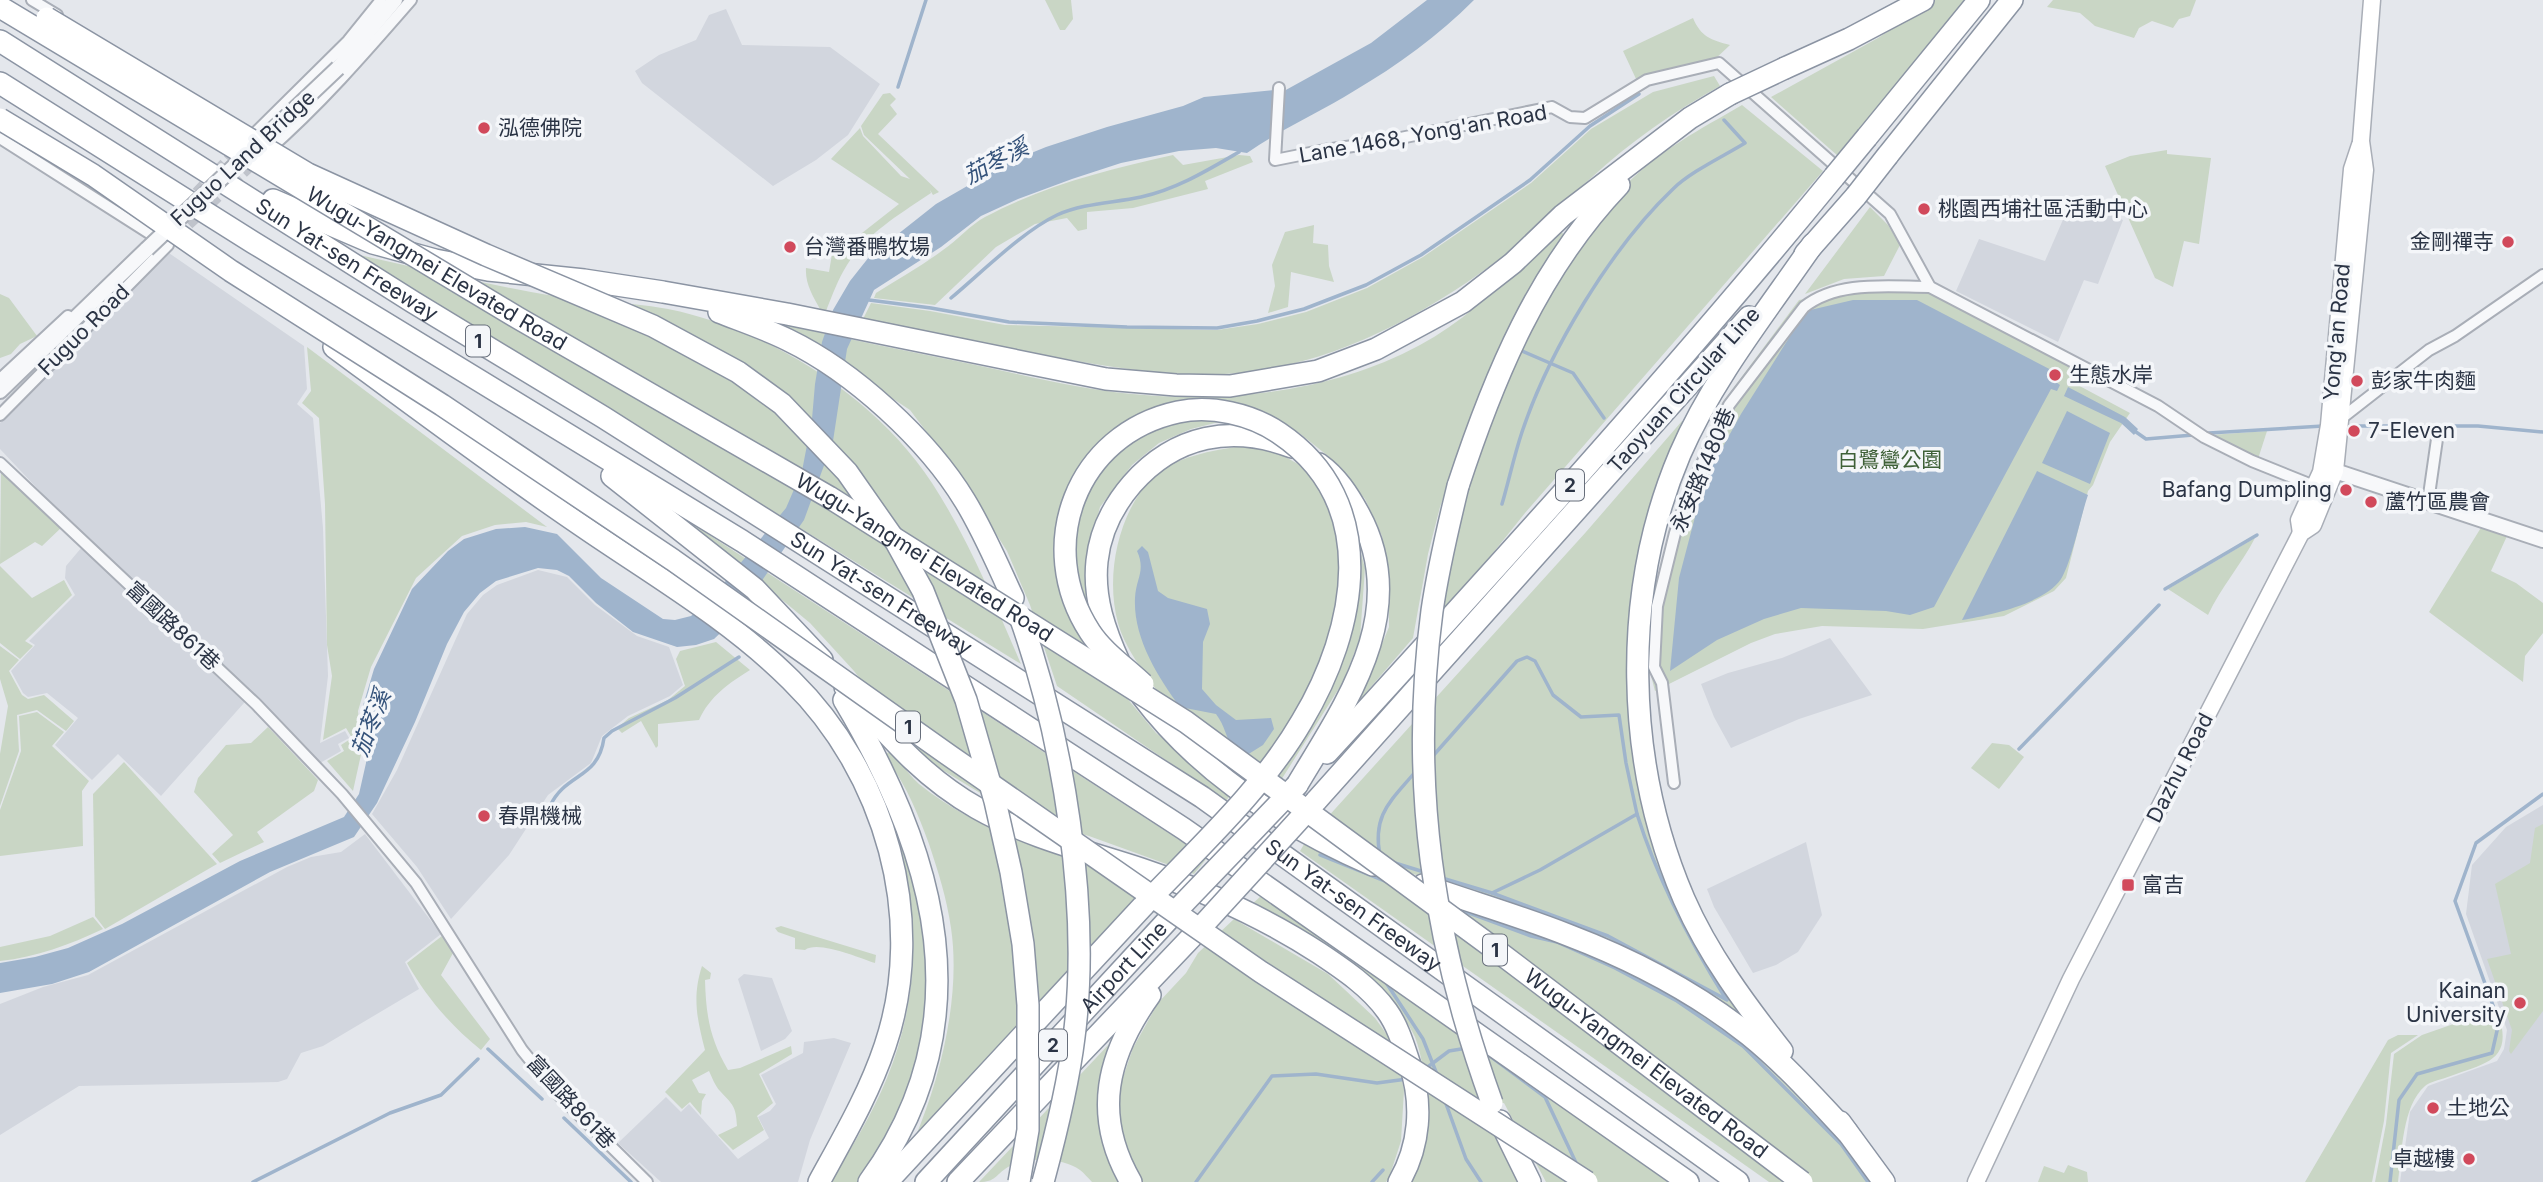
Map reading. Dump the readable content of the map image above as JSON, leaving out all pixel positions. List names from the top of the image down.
{
  "streets": {
    "highway": [
      "Sun Yat-sen Freeway",
      "Wugu-Yangmei Elevated Road",
      "1",
      "Taoyuan Circular Line",
      "2",
      "Airport Line"
    ],
    "main road": ["Yong'an Road", "Dazhu Road"],
    "street": [
      "Lane 1468, Yong'an Road",
      "Fuguo Land Bridge",
      "Fuguo Road",
      "永安路1480巷",
      "富國路861巷"
    ]
  },
  "crossings": [
    ["Lane 1468, Yong'an Road", "永安路1480巷"],
    ["Fuguo Land Bridge", "Fuguo Road"],
    ["Yong'an Road", "Dazhu Road"],
    ["Taoyuan Circular Line", "Airport Line"]
  ],
  "water": ["茄苳溪"],
  "parks": ["白鷺鸞公園"],
  "places": {
    "other": [
      "泓德佛院",
      "桃園西埔社區活動中心",
      "金剛禪寺",
      "台灣番鴨牧場",
      "生態水岸",
      "彭家牛肉麵",
      "7-Eleven",
      "Bafang Dumpling",
      "蘆竹區農會",
      "春鼎機械",
      "Kainan University",
      "土地公",
      "卓越樓"
    ],
    "transit": ["富吉"]
  }
}
